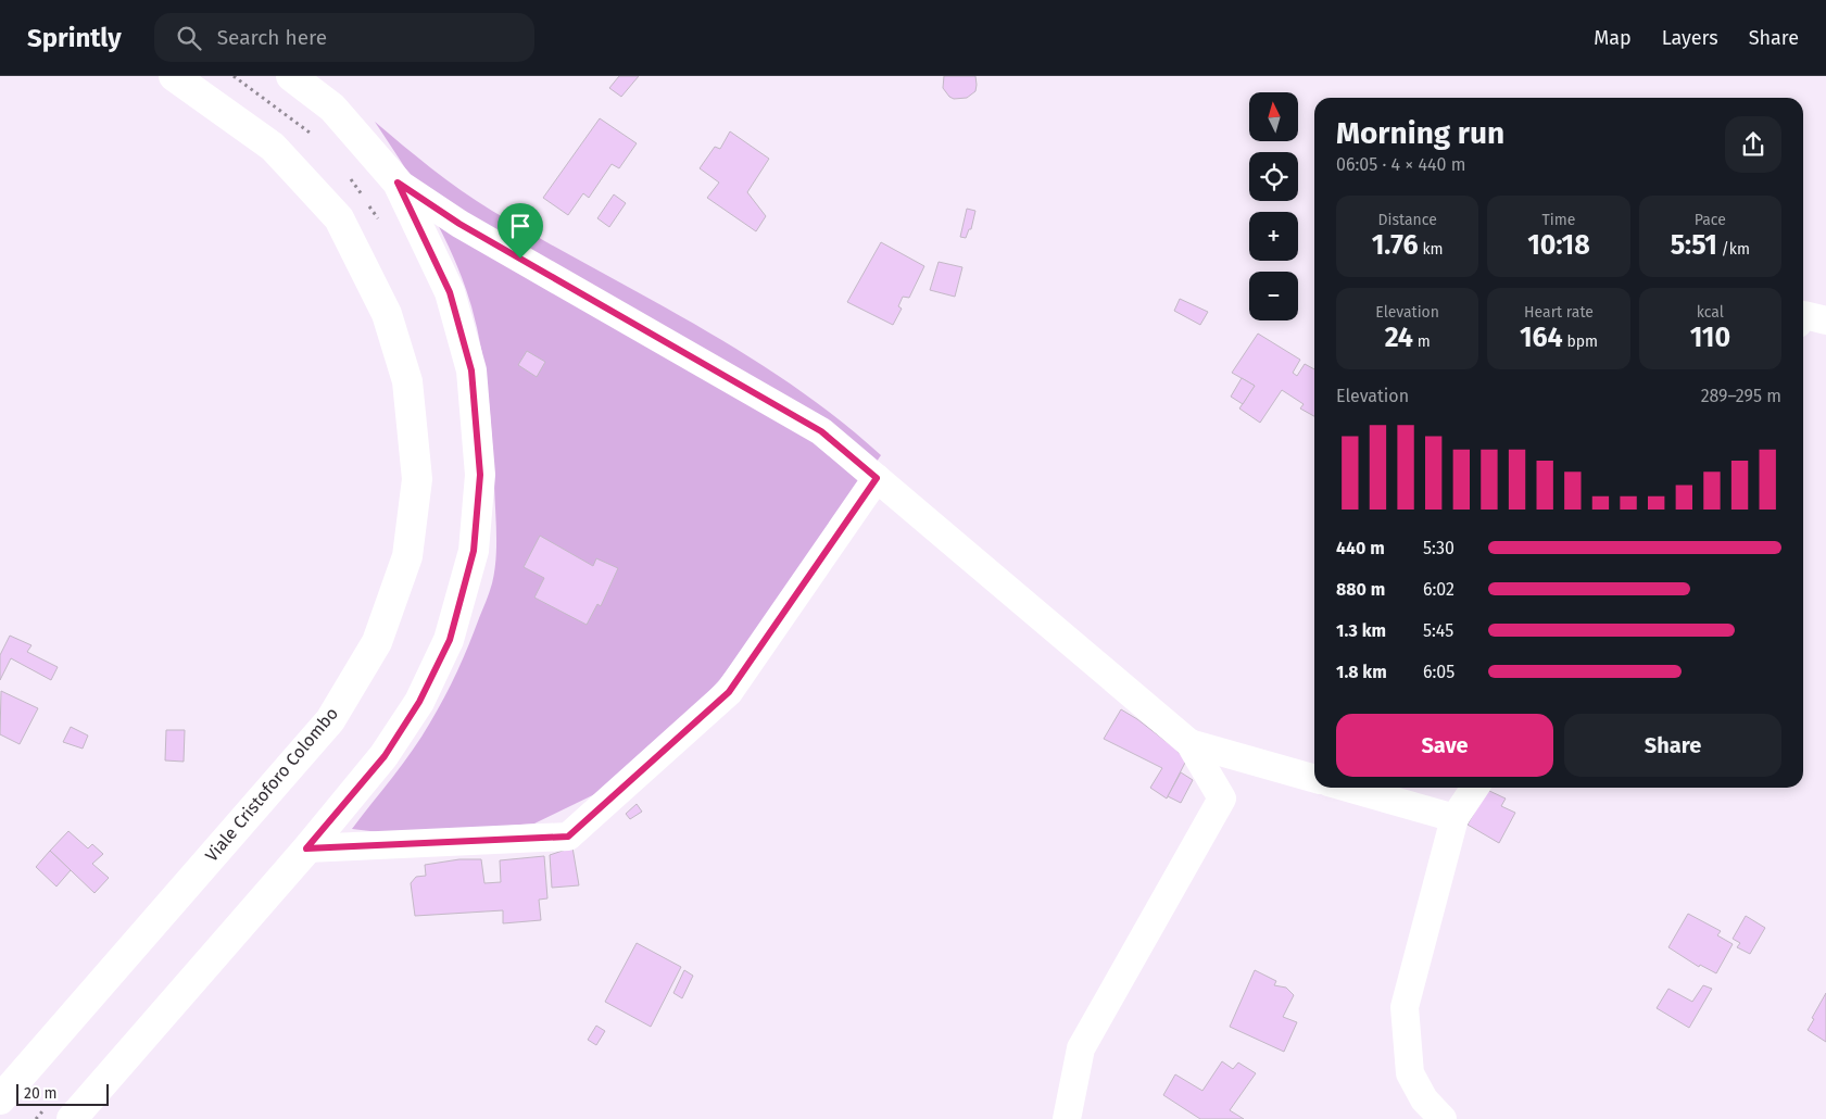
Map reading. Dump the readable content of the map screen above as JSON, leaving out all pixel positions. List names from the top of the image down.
{
  "streets": {
    "main road": ["Viale Cristoforo Colombo"]
  },
  "scale_bar": "20 m",
  "north": "top",
  "page": {
    "header": "Sprintly",
    "search": "Search here",
    "nav": ["Map", "Layers", "Share"],
    "map_buttons": ["+", "−"],
    "heading": ["Morning run", "06:05 · 4 × 440 m"],
    "stats": [
      ["Distance", "1.76 km"],
      ["Time", "10:18"],
      ["Pace", "5:51 /km"],
      ["Elevation", "24 m"],
      ["Heart rate", "164 bpm"],
      ["kcal", "110"]
    ],
    "chart": ["Elevation", "289–295 m"],
    "list": [
      {
        "name": "440 m",
        "note": "5:30"
      },
      {
        "name": "880 m",
        "note": "6:02"
      },
      {
        "name": "1.3 km",
        "note": "5:45"
      },
      {
        "name": "1.8 km",
        "note": "6:05"
      }
    ],
    "buttons": ["Save", "Share"],
    "scale": "20 m"
  }
}
